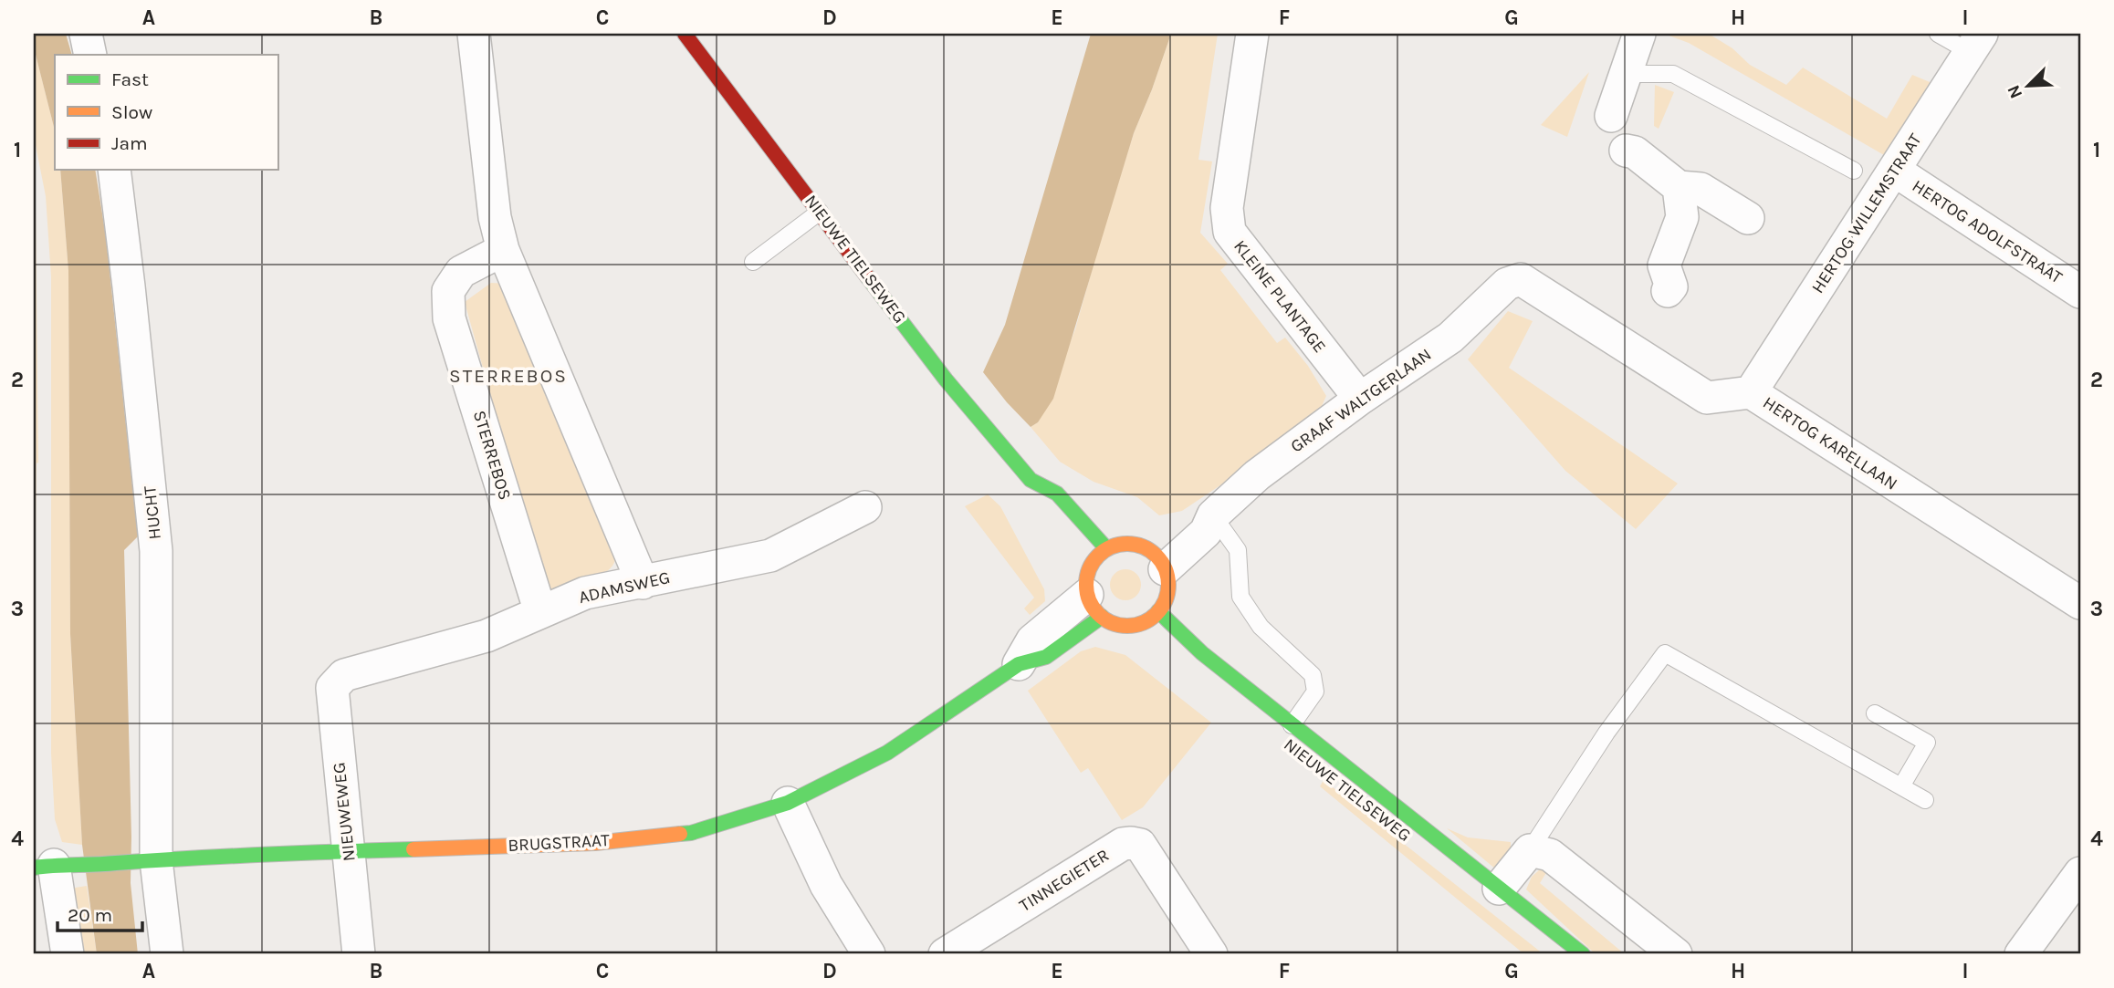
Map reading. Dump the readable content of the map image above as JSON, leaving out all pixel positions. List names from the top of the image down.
{
  "streets": {
    "main road": ["NIEUWE TIELSEWEG", "BRUGSTRAAT"],
    "street": [
      "HERTOG WILLEMSTRAAT",
      "HERTOG ADOLFSTRAAT",
      "KLEINE PLANTAGE",
      "GRAAF WALTGERLAAN",
      "HERTOG KARELLAAN",
      "STERREBOS",
      "HUCHT",
      "ADAMSWEG",
      "NIEUWEWEG",
      "TINNEGIETER"
    ]
  },
  "crossings": [
    ["HERTOG WILLEMSTRAAT", "HERTOG ADOLFSTRAAT"],
    ["HERTOG WILLEMSTRAAT", "HERTOG KARELLAAN"],
    ["NIEUWE TIELSEWEG", "GRAAF WALTGERLAAN"],
    ["NIEUWE TIELSEWEG", "BRUGSTRAAT"],
    ["KLEINE PLANTAGE", "GRAAF WALTGERLAAN"],
    ["GRAAF WALTGERLAAN", "HERTOG KARELLAAN"],
    ["GRAAF WALTGERLAAN", "BRUGSTRAAT"],
    ["STERREBOS", "ADAMSWEG"],
    ["HUCHT", "BRUGSTRAAT"],
    ["ADAMSWEG", "NIEUWEWEG"],
    ["NIEUWEWEG", "BRUGSTRAAT"]
  ],
  "districts": ["STERREBOS"],
  "legend": ["Fast", "Slow", "Jam"],
  "scale_bar": "20 m",
  "north": "bottom left",
  "grid": {
    "columns": [
      "A",
      "B",
      "C",
      "D",
      "E",
      "F",
      "G",
      "H",
      "I"
    ],
    "rows": [
      "1",
      "2",
      "3",
      "4"
    ]
  }
}
